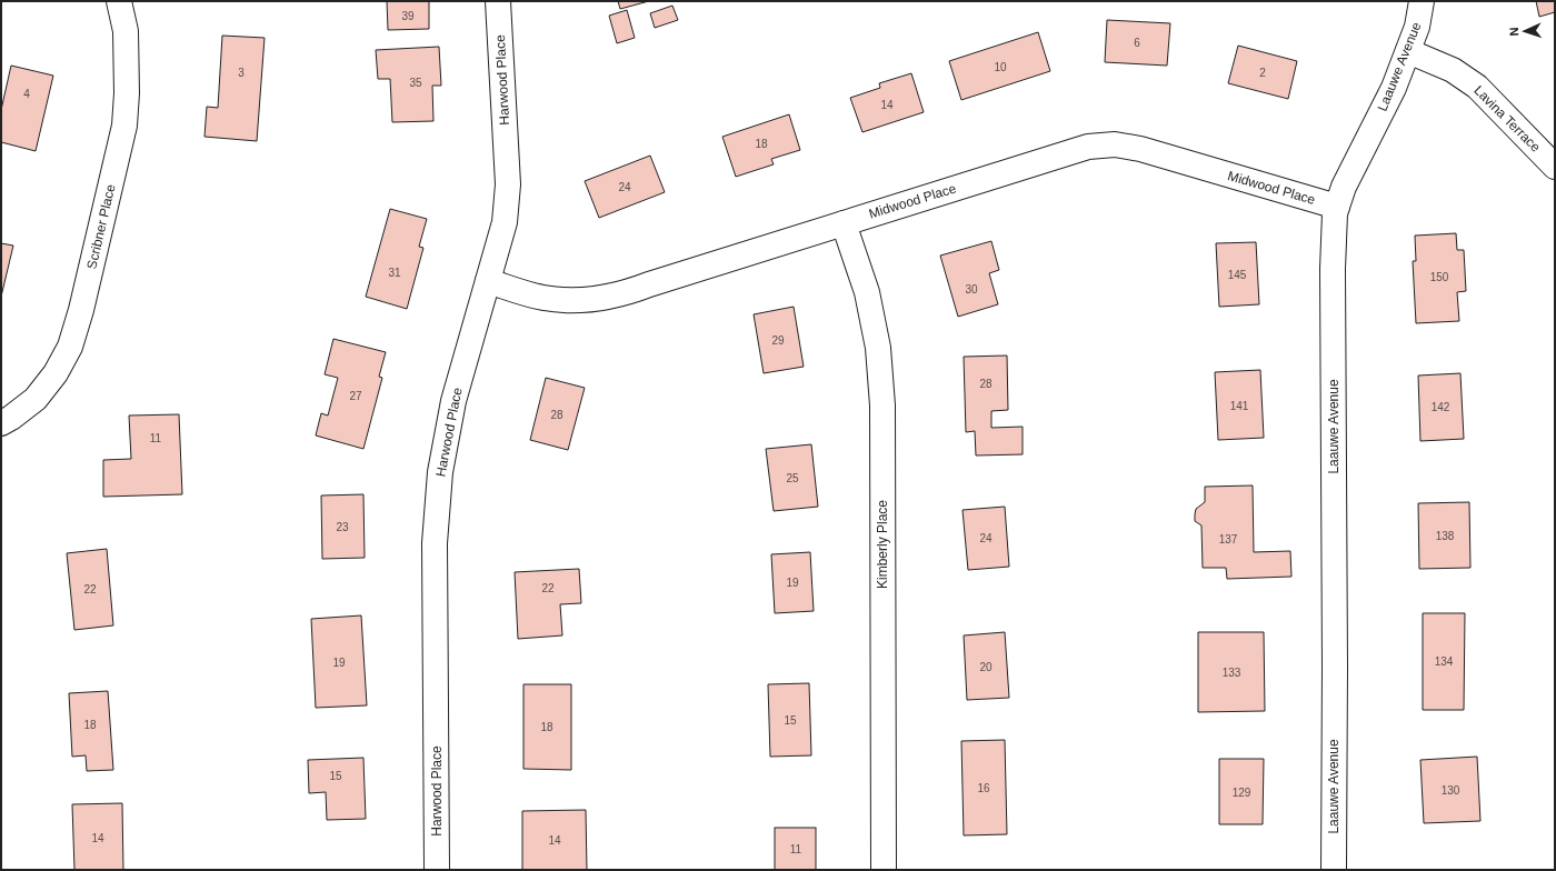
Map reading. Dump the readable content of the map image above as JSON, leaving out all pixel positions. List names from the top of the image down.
{
  "streets": {
    "street": [
      "Laauwe Avenue",
      "Harwood Place",
      "Lavina Terrace",
      "Midwood Place",
      "Scribner Place",
      "Kimberly Place"
    ]
  },
  "crossings": [
    ["Laauwe Avenue", "Lavina Terrace"],
    ["Laauwe Avenue", "Midwood Place"],
    ["Harwood Place", "Midwood Place"],
    ["Midwood Place", "Kimberly Place"]
  ],
  "house_numbers": [
    "39",
    "6",
    "10",
    "3",
    "2",
    "35",
    "4",
    "14",
    "18",
    "24",
    "31",
    "145",
    "150",
    "30",
    "29",
    "28",
    "27",
    "141",
    "142",
    "28",
    "11",
    "25",
    "23",
    "138",
    "24",
    "137",
    "19",
    "22",
    "22",
    "134",
    "19",
    "20",
    "133",
    "15",
    "18",
    "18",
    "15",
    "16",
    "130",
    "129",
    "14",
    "14",
    "11"
  ],
  "north": "left"
}
